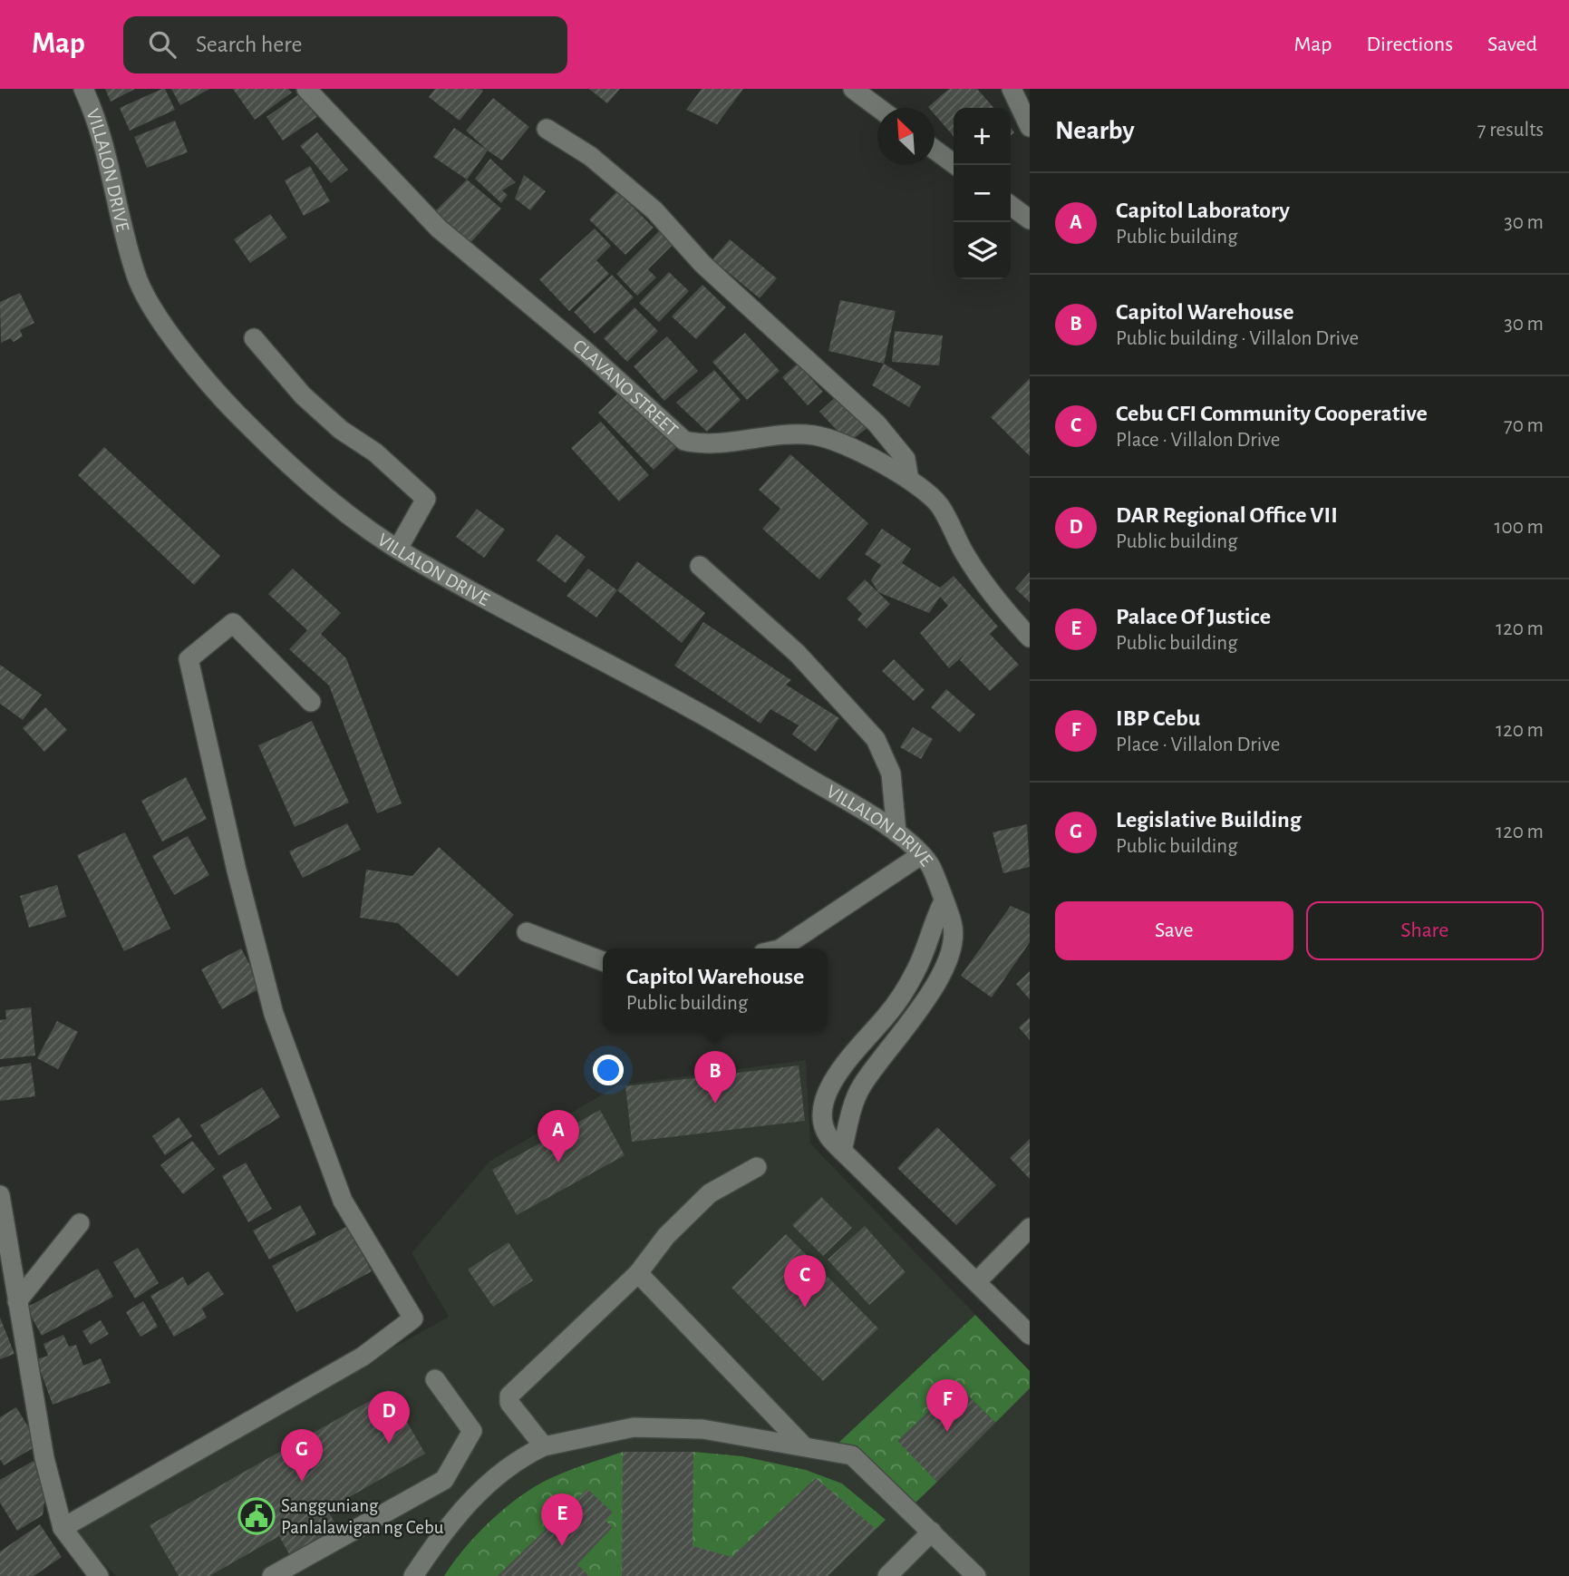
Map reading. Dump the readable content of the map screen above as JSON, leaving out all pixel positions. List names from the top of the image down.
{
  "streets": {
    "street": ["VILLALON DRIVE", "CLAVANO STREET"]
  },
  "places": {
    "public building": ["Sangguniang Panlalawigan ng Cebu"]
  },
  "north": "top left",
  "page": {
    "header": "Map",
    "search": "Search here",
    "nav": ["Map", "Directions", "Saved"],
    "heading": ["Nearby", "7 results"],
    "map_buttons": ["+", "−"],
    "list": [
      {
        "mark": "A",
        "name": "Capitol Laboratory",
        "note": "Public building",
        "value": "30 m"
      },
      {
        "mark": "B",
        "name": "Capitol Warehouse",
        "note": "Public building · Villalon Drive",
        "value": "30 m"
      },
      {
        "mark": "C",
        "name": "Cebu CFI Community Cooperative",
        "note": "Place · Villalon Drive",
        "value": "70 m"
      },
      {
        "mark": "D",
        "name": "DAR Regional Office VII",
        "note": "Public building",
        "value": "100 m"
      },
      {
        "mark": "E",
        "name": "Palace Of Justice",
        "note": "Public building",
        "value": "120 m"
      },
      {
        "mark": "F",
        "name": "IBP Cebu",
        "note": "Place · Villalon Drive",
        "value": "120 m"
      },
      {
        "mark": "G",
        "name": "Legislative Building",
        "note": "Public building",
        "value": "120 m"
      }
    ],
    "buttons": ["Save", "Share"],
    "popup": ["Capitol Warehouse", "Public building"],
    "pins": [
      "B",
      "A",
      "C",
      "F",
      "D",
      "G",
      "E"
    ]
  }
}
